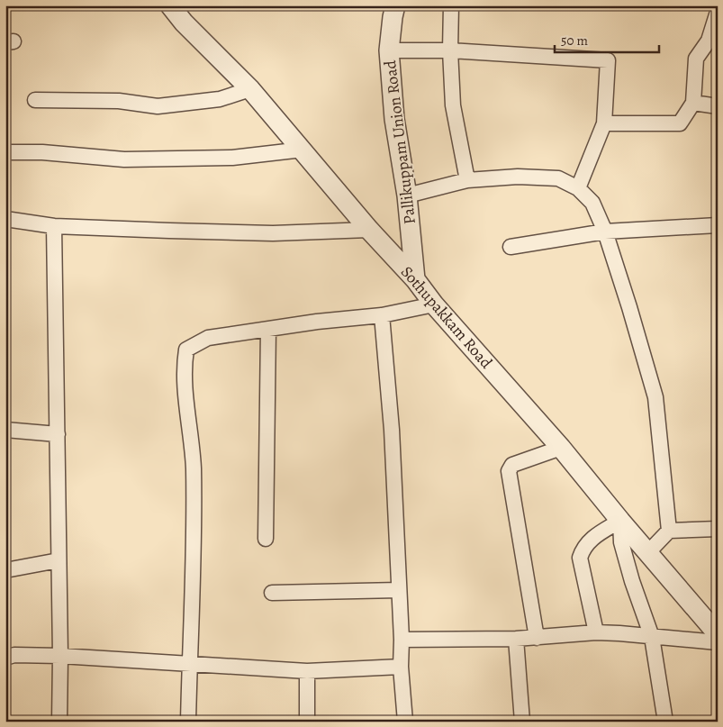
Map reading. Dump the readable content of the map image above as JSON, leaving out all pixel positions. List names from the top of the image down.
{
  "streets": {
    "street": ["Pallikuppam Union Road", "Sothupakkam Road"]
  },
  "crossings": [
    ["Pallikuppam Union Road", "Sothupakkam Road"]
  ],
  "scale_bar": "50 m"
}
